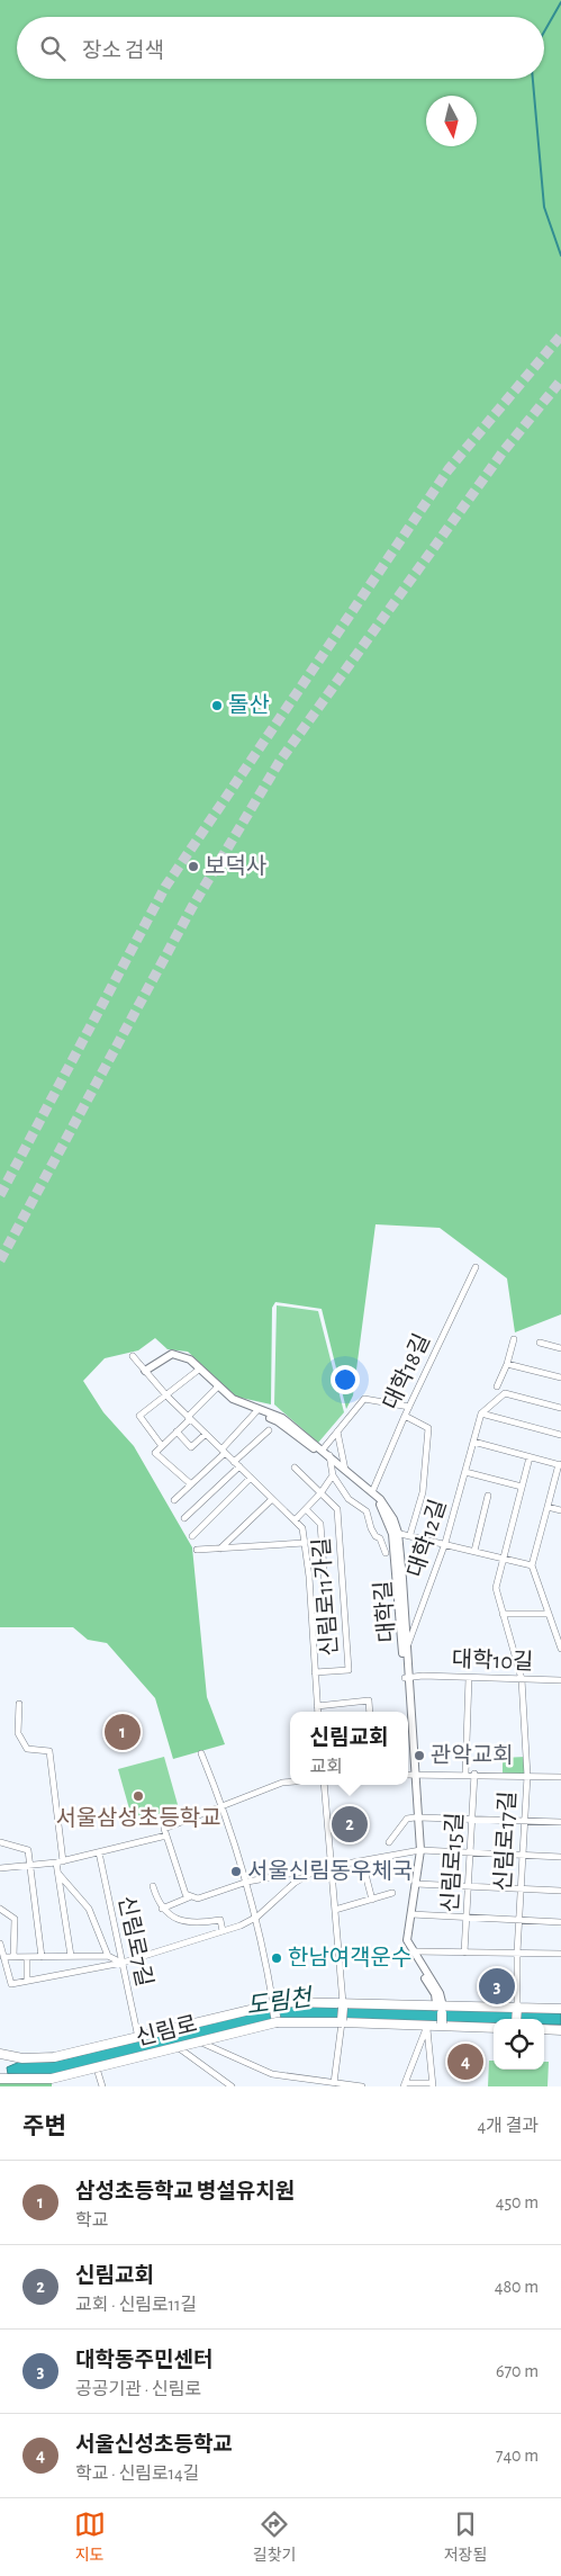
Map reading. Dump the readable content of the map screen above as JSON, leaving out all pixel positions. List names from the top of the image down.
{
  "streets": {
    "main road": ["신림로"],
    "street": [
      "대학18길",
      "대학12길",
      "신림로11가길",
      "대학길",
      "대학10길",
      "신림로17길",
      "신림로15길",
      "신림로7길"
    ]
  },
  "crossings": [
    ["대학18길", "대학길"],
    ["대학12길", "대학길"],
    ["대학길", "대학10길"],
    ["대학길", "신림로"],
    ["대학10길", "신림로17길"],
    ["신림로17길", "신림로"],
    ["신림로7길", "신림로"]
  ],
  "water": ["도림천"],
  "places": [
    "돌산",
    "보덕사",
    "관악교회",
    "서울삼성초등학교",
    "서울신림동우체국",
    "한남여객운수"
  ],
  "north": "bottom",
  "page": {
    "search": "장소 검색",
    "pins": [
      "1",
      "2",
      "3",
      "4"
    ],
    "popup": ["신림교회", "교회"],
    "heading": ["주변", "4개 결과"],
    "list": [
      {
        "mark": "1",
        "name": "삼성초등학교 병설유치원",
        "note": "학교",
        "value": "450 m"
      },
      {
        "mark": "2",
        "name": "신림교회",
        "note": "교회 · 신림로11길",
        "value": "480 m"
      },
      {
        "mark": "3",
        "name": "대학동주민센터",
        "note": "공공기관 · 신림로",
        "value": "670 m"
      },
      {
        "mark": "4",
        "name": "서울신성초등학교",
        "note": "학교 · 신림로14길",
        "value": "740 m"
      }
    ],
    "nav": ["지도", "길찾기", "저장됨"]
  }
}
